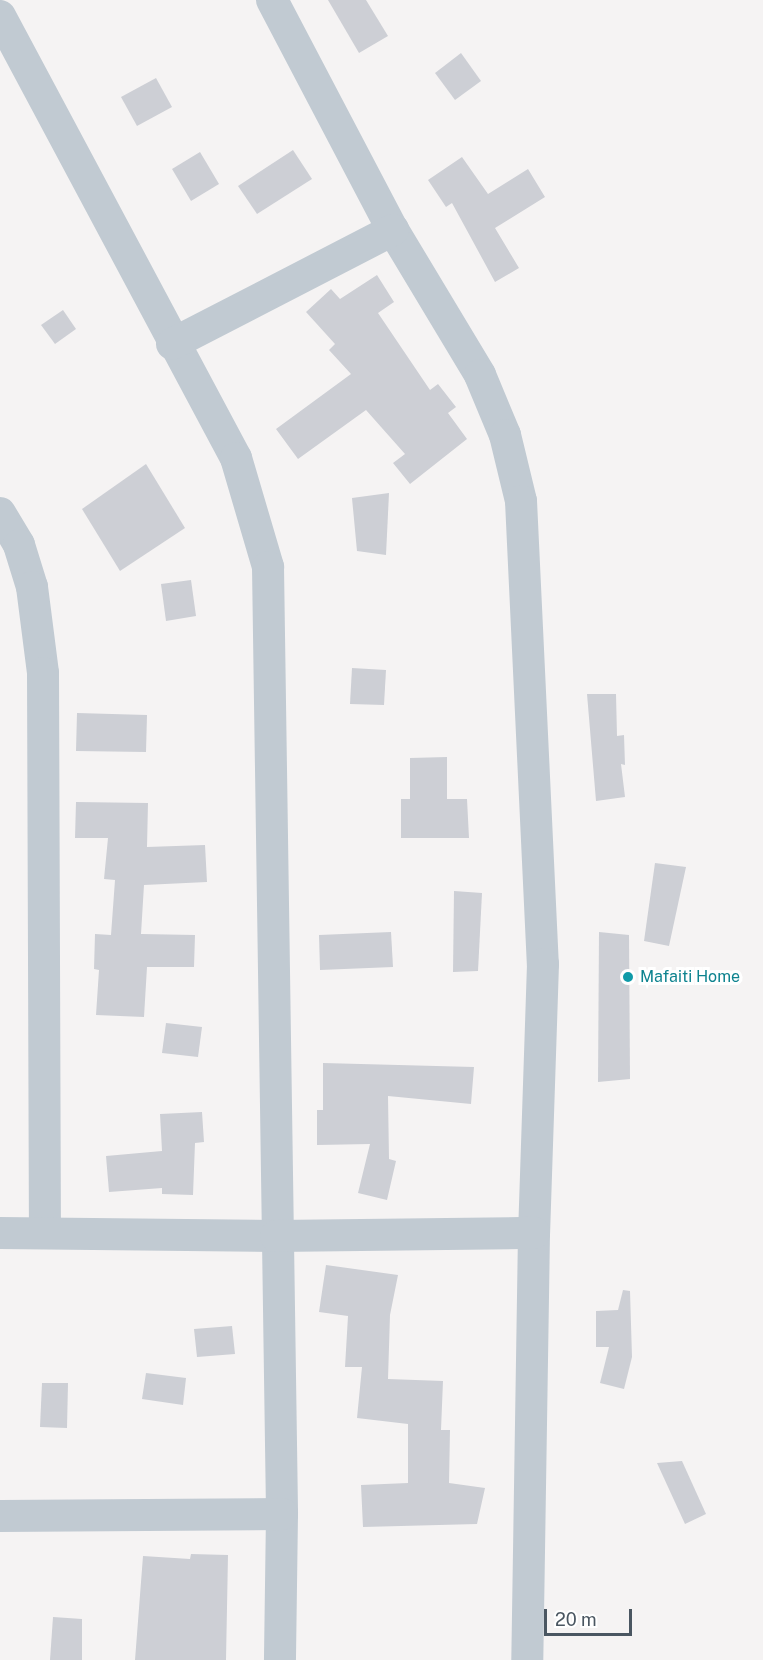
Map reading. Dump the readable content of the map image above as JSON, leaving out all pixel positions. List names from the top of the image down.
{
  "places": ["Mafaiti Home"],
  "scale_bar": "20 m"
}
